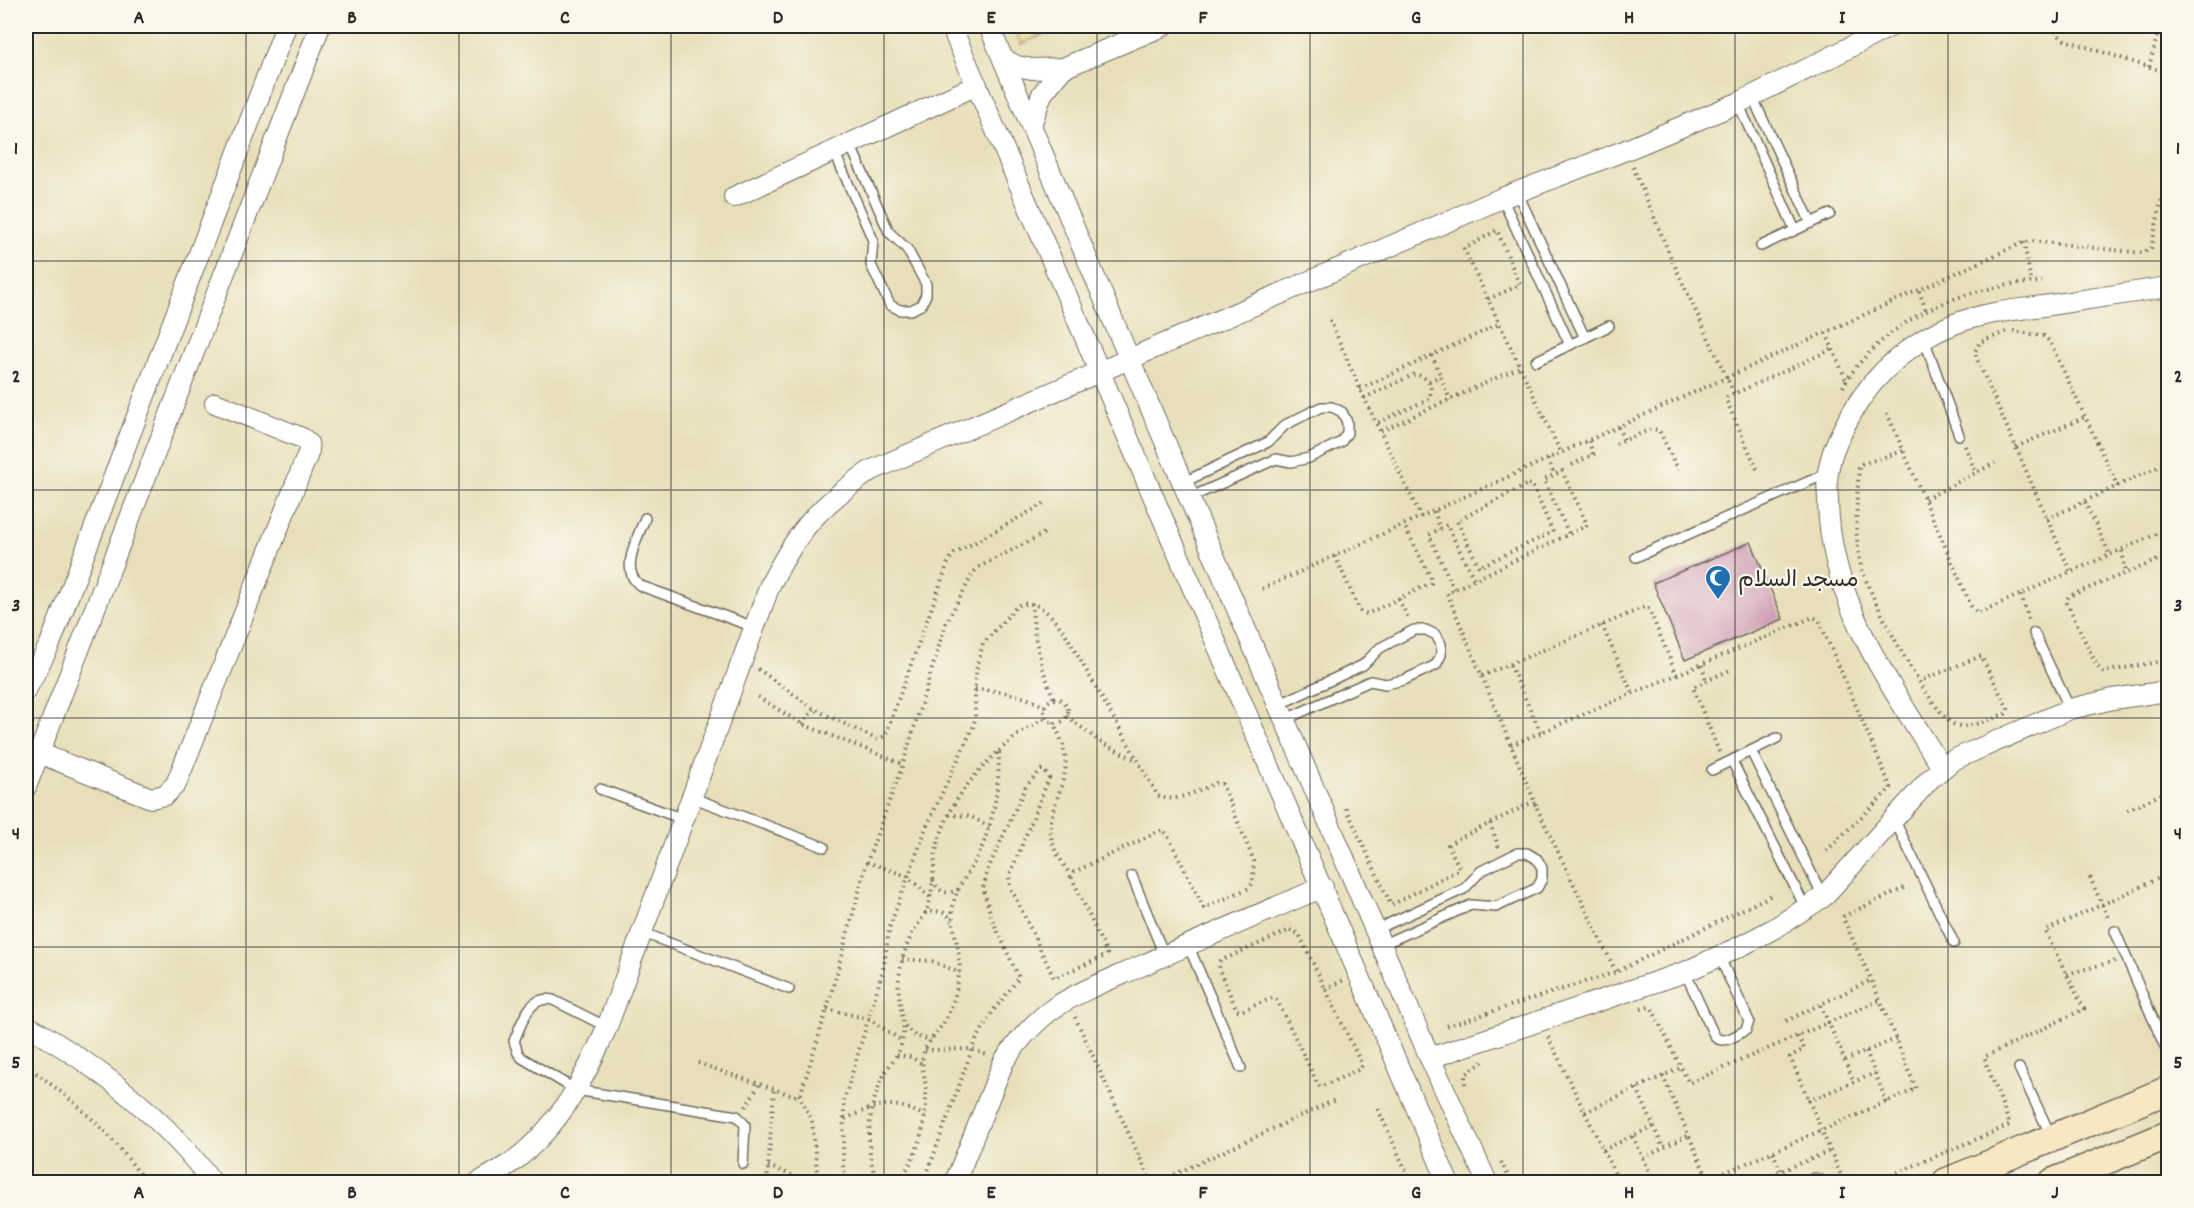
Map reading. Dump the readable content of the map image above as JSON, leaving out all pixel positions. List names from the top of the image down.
{
  "places": {
    "mosque": ["مسجد السلام"]
  },
  "grid": {
    "columns": [
      "A",
      "B",
      "C",
      "D",
      "E",
      "F",
      "G",
      "H",
      "I",
      "J"
    ],
    "rows": [
      "1",
      "2",
      "3",
      "4",
      "5"
    ]
  }
}
